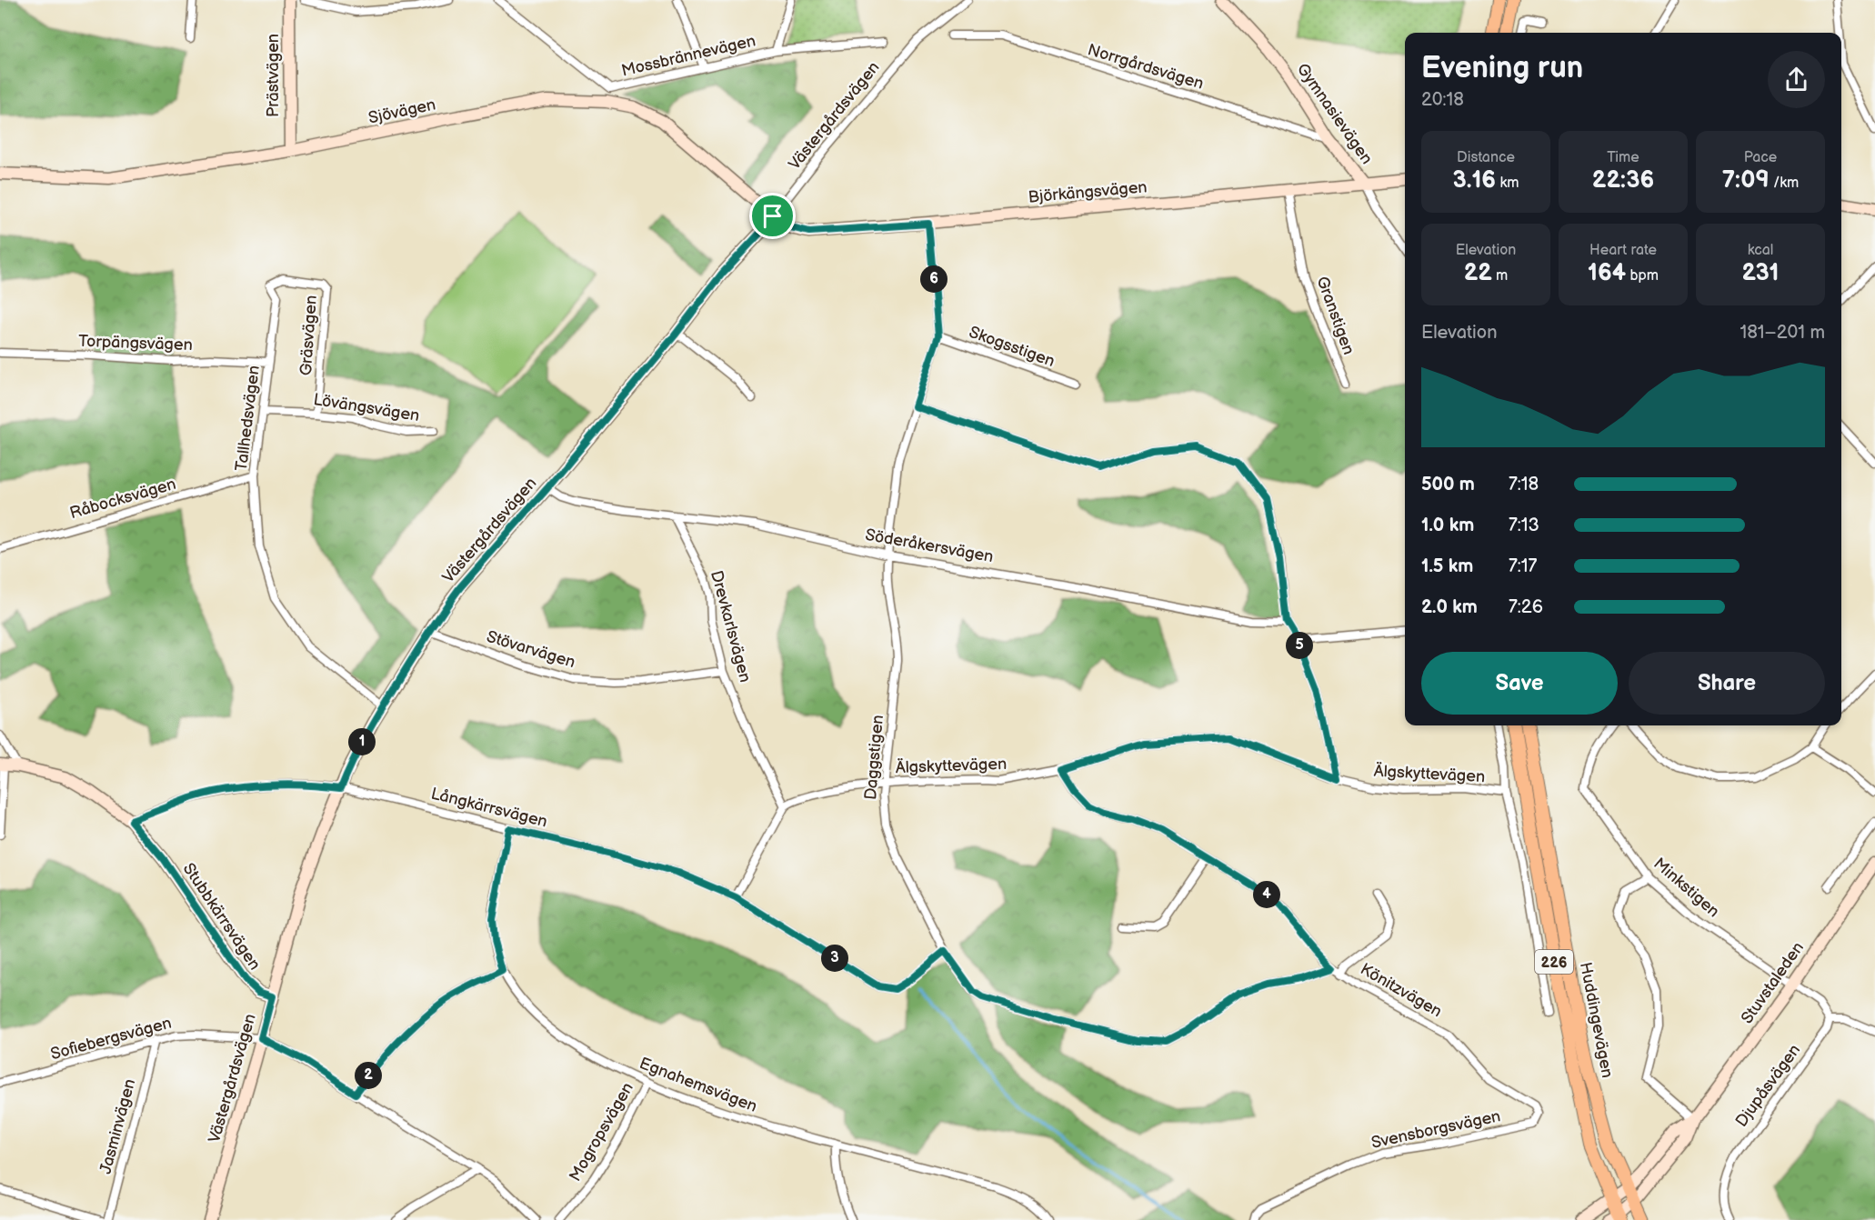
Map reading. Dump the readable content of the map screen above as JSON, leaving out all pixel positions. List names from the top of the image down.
{
  "streets": {
    "main road": ["226", "Huddingevägen"],
    "street": [
      "Mossbrännevägen",
      "Norrgårdsvägen",
      "Prästvägen",
      "Sjövägen",
      "Gymnasievägen",
      "Västergårdsvägen",
      "Björkängsvägen",
      "Granstigen",
      "Gräsvägen",
      "Torpängsvägen",
      "Skogsstigen",
      "Lövängsvägen",
      "Tallhedsvägen",
      "Råbocksvägen",
      "Söderåkersvägen",
      "Drevkarlsvägen",
      "Stövarvägen",
      "Daggstigen",
      "Älgskyttevägen",
      "Långkärrsvägen",
      "Minkstigen",
      "Stubbkärrsvägen",
      "Stuvstaleden",
      "Könitzvägen",
      "Sofiebergsvägen",
      "Egnahemsvägen",
      "Djupåsvägen",
      "Jasminvägen",
      "Svensborgsvägen",
      "Mogropsvägen"
    ]
  },
  "crossings": [
    ["Norrgårdsvägen", "Gymnasievägen"],
    ["Prästvägen", "Sjövägen"],
    ["Sjövägen", "Västergårdsvägen"],
    ["Sjövägen", "Björkängsvägen"],
    ["Gymnasievägen", "Björkängsvägen"],
    ["Västergårdsvägen", "Björkängsvägen"],
    ["Västergårdsvägen", "Tallhedsvägen"],
    ["Västergårdsvägen", "Söderåkersvägen"],
    ["Västergårdsvägen", "Stövarvägen"],
    ["Västergårdsvägen", "Långkärrsvägen"],
    ["Västergårdsvägen", "Stubbkärrsvägen"],
    ["Västergårdsvägen", "Sofiebergsvägen"],
    ["Björkängsvägen", "Granstigen"],
    ["Björkängsvägen", "Daggstigen"],
    ["Gräsvägen", "Lövängsvägen"],
    ["Gräsvägen", "Tallhedsvägen"],
    ["Torpängsvägen", "Tallhedsvägen"],
    ["Skogsstigen", "Daggstigen"],
    ["Lövängsvägen", "Tallhedsvägen"],
    ["Tallhedsvägen", "Råbocksvägen"],
    ["Söderåkersvägen", "Drevkarlsvägen"],
    ["Söderåkersvägen", "Daggstigen"],
    ["Drevkarlsvägen", "Stövarvägen"],
    ["Drevkarlsvägen", "Älgskyttevägen"],
    ["Daggstigen", "Älgskyttevägen"],
    ["Daggstigen", "Långkärrsvägen"],
    ["Daggstigen", "Könitzvägen"],
    ["Älgskyttevägen", "Könitzvägen"],
    ["Långkärrsvägen", "Stubbkärrsvägen"],
    ["Långkärrsvägen", "Egnahemsvägen"],
    ["Minkstigen", "Stuvstaleden"],
    ["Stuvstaleden", "Huddingevägen"],
    ["Könitzvägen", "Svensborgsvägen"],
    ["Sofiebergsvägen", "Jasminvägen"],
    ["Egnahemsvägen", "Mogropsvägen"]
  ],
  "page": {
    "heading": ["Evening run", "20:18"],
    "stats": [
      ["Distance", "3.16 km"],
      ["Time", "22:36"],
      ["Pace", "7:09 /km"],
      ["Elevation", "22 m"],
      ["Heart rate", "164 bpm"],
      ["kcal", "231"]
    ],
    "pins": [
      "6",
      "5",
      "1",
      "4",
      "3",
      "2"
    ],
    "chart": ["Elevation", "181–201 m"],
    "list": [
      {
        "name": "500 m",
        "note": "7:18"
      },
      {
        "name": "1.0 km",
        "note": "7:13"
      },
      {
        "name": "1.5 km",
        "note": "7:17"
      },
      {
        "name": "2.0 km",
        "note": "7:26"
      }
    ],
    "buttons": ["Save", "Share"]
  }
}
